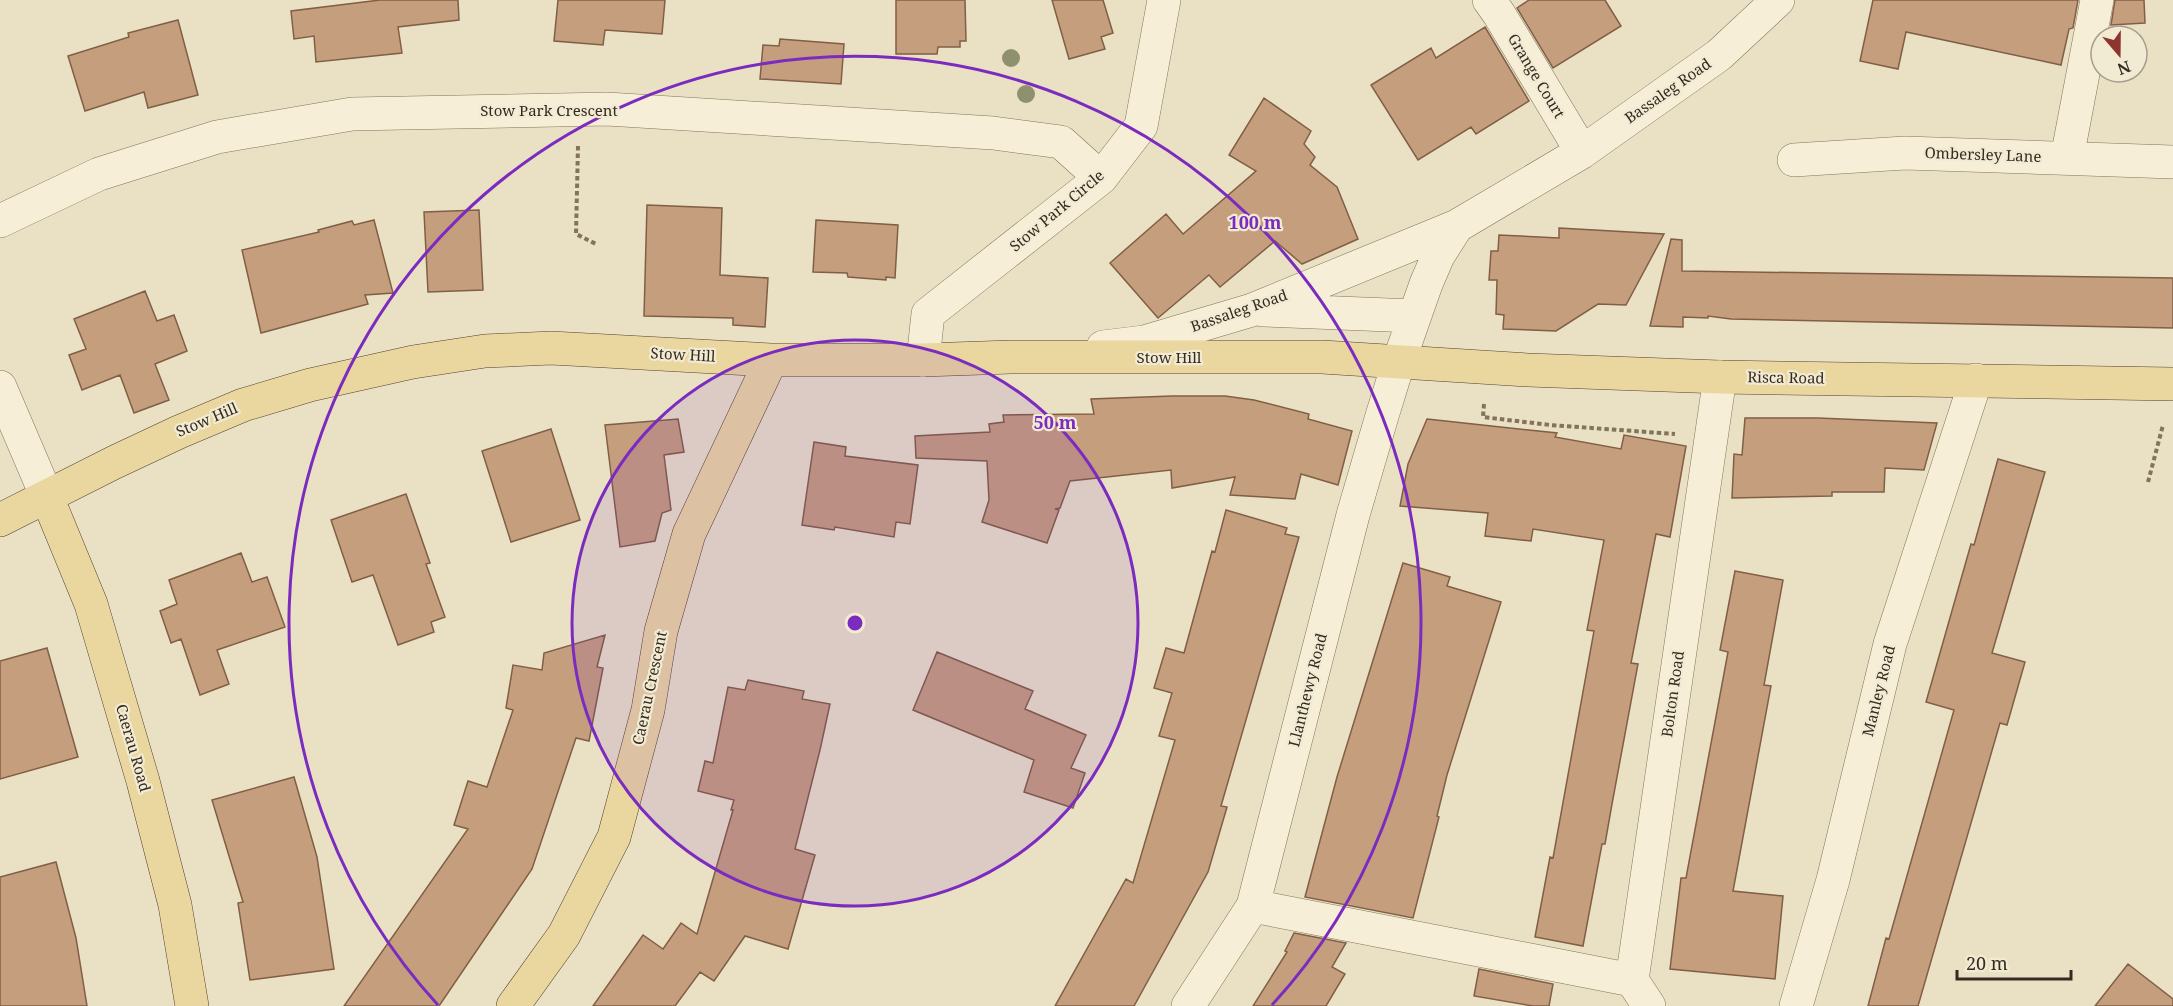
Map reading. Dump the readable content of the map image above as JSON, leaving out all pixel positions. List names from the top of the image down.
{
  "streets": {
    "main road": [
      "Stow Hill",
      "Risca Road",
      "Caerau Crescent",
      "Caerau Road"
    ],
    "street": [
      "Grange Court",
      "Bassaleg Road",
      "Stow Park Crescent",
      "Ombersley Lane",
      "Stow Park Circle",
      "Llanthewy Road",
      "Manley Road",
      "Bolton Road"
    ]
  },
  "crossings": [
    ["Grange Court", "Bassaleg Road"],
    ["Bassaleg Road", "Stow Hill"],
    ["Bassaleg Road", "Risca Road"],
    ["Bassaleg Road", "Llanthewy Road"],
    ["Stow Park Crescent", "Stow Park Circle"],
    ["Stow Park Circle", "Stow Hill"],
    ["Stow Hill", "Risca Road"],
    ["Stow Hill", "Caerau Crescent"],
    ["Stow Hill", "Llanthewy Road"],
    ["Stow Hill", "Caerau Road"],
    ["Risca Road", "Llanthewy Road"],
    ["Risca Road", "Manley Road"],
    ["Risca Road", "Bolton Road"]
  ],
  "scale_bar": "20 m",
  "north": "bottom",
  "rings": ["100 m", "50 m"]
}
